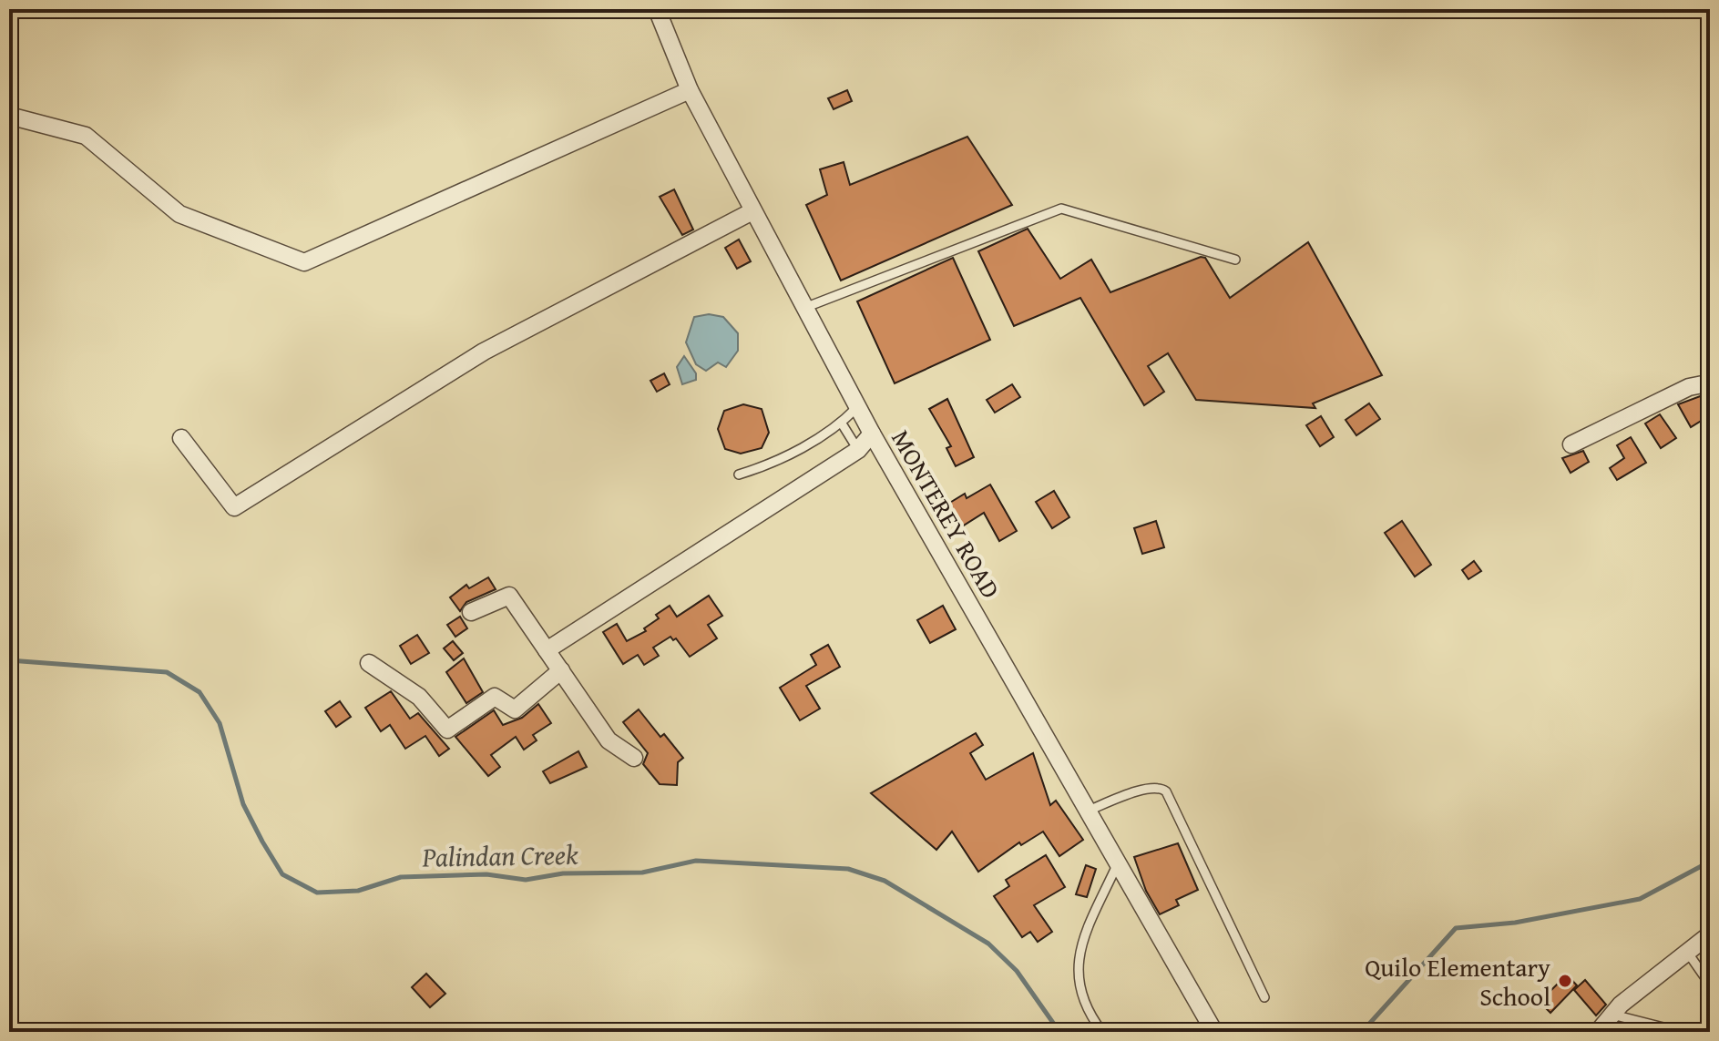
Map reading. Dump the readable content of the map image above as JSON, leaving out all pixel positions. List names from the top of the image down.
{
  "streets": {
    "street": ["MONTEREY ROAD"]
  },
  "water": ["Palindan Creek"],
  "places": ["Quilo Elementary School"]
}
